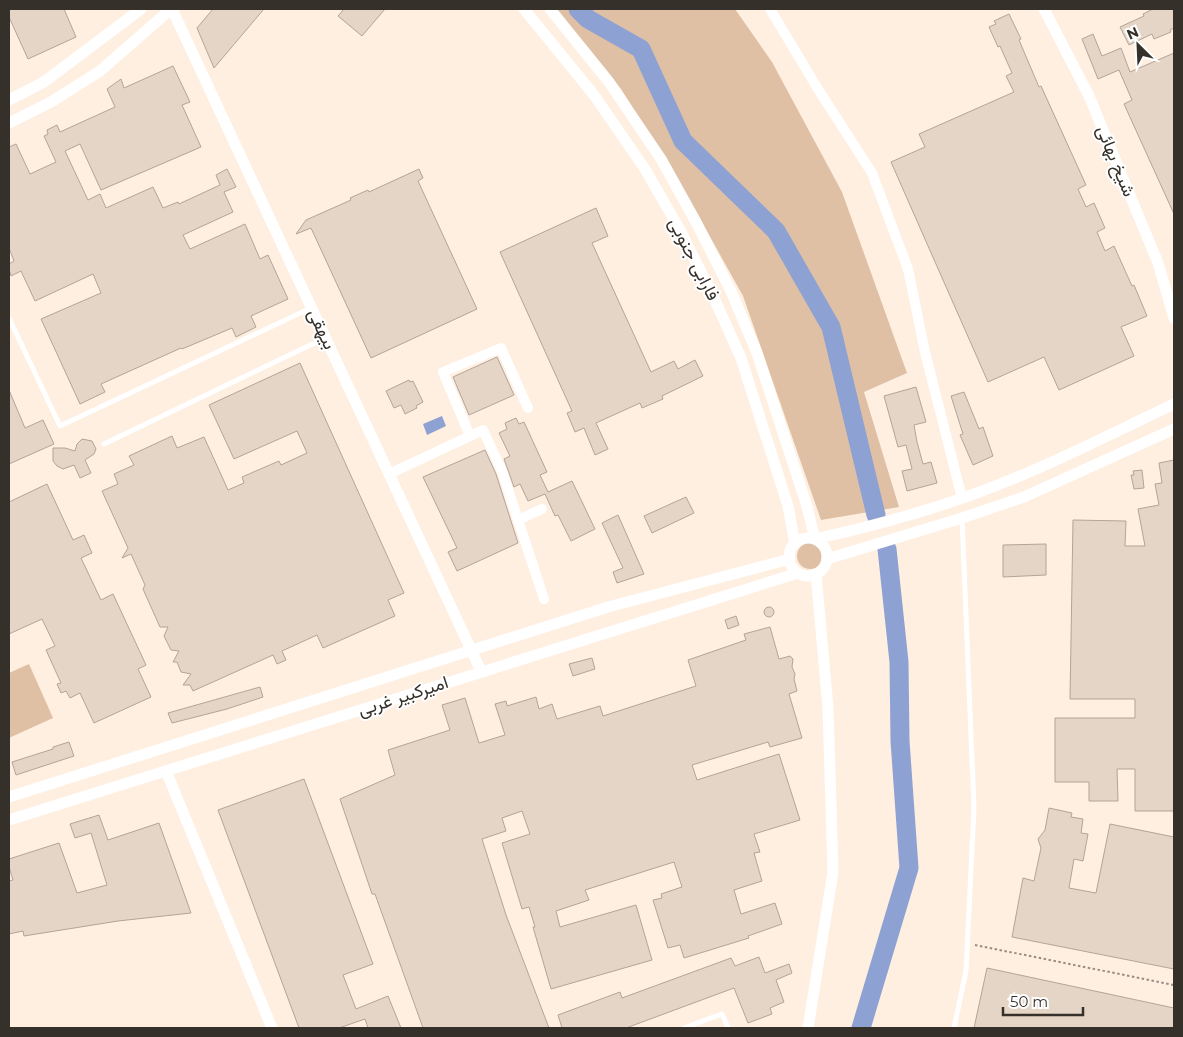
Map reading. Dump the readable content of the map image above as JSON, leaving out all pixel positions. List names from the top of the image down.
{
  "streets": {
    "street": [
      "شیخ بهائی",
      "فارابی جنوبی",
      "بیهقی",
      "امیرکبیر غربی"
    ]
  },
  "crossings": [
    ["فارابی جنوبی", "امیرکبیر غربی"],
    ["بیهقی", "امیرکبیر غربی"]
  ],
  "scale_bar": "50 m",
  "north": "top left"
}
